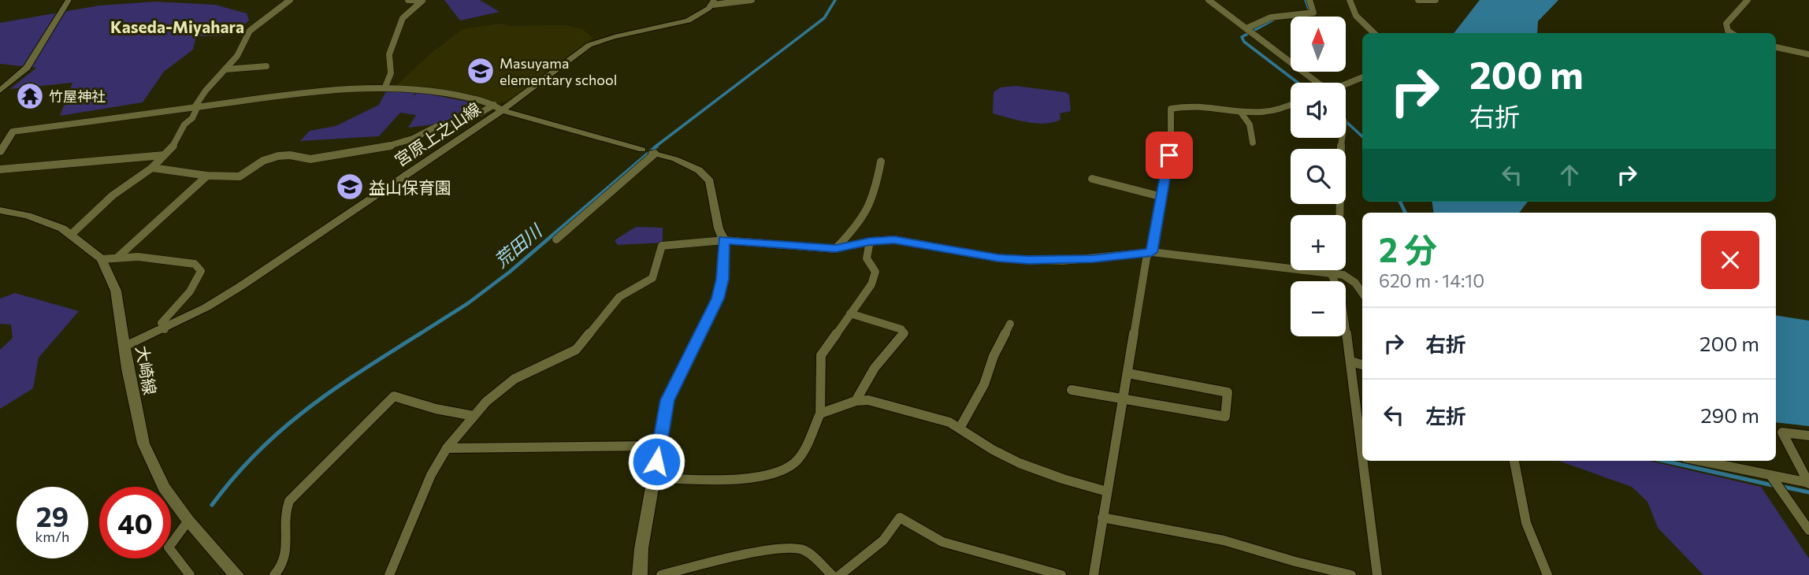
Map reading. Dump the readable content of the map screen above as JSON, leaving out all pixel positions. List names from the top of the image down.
{
  "streets": {
    "street": ["宮原上之山線", "大崎線"]
  },
  "crossings": [
    ["宮原上之山線", "大崎線"]
  ],
  "districts": ["Kaseda-Miyahara"],
  "water": ["荒田川"],
  "places": {
    "school or university": ["Masuyama elementary school", "益山保育園"],
    "temple": ["竹屋神社"]
  },
  "north": "top",
  "page": {
    "map_buttons": ["+", "−"],
    "turn": ["200 m", "右折"],
    "heading": ["2 分", "620 m · 14:10"],
    "list": [
      {
        "name": "右折",
        "value": "200 m"
      },
      {
        "name": "左折",
        "value": "290 m"
      }
    ],
    "speed": "29 km/h",
    "limit": "40"
  }
}
